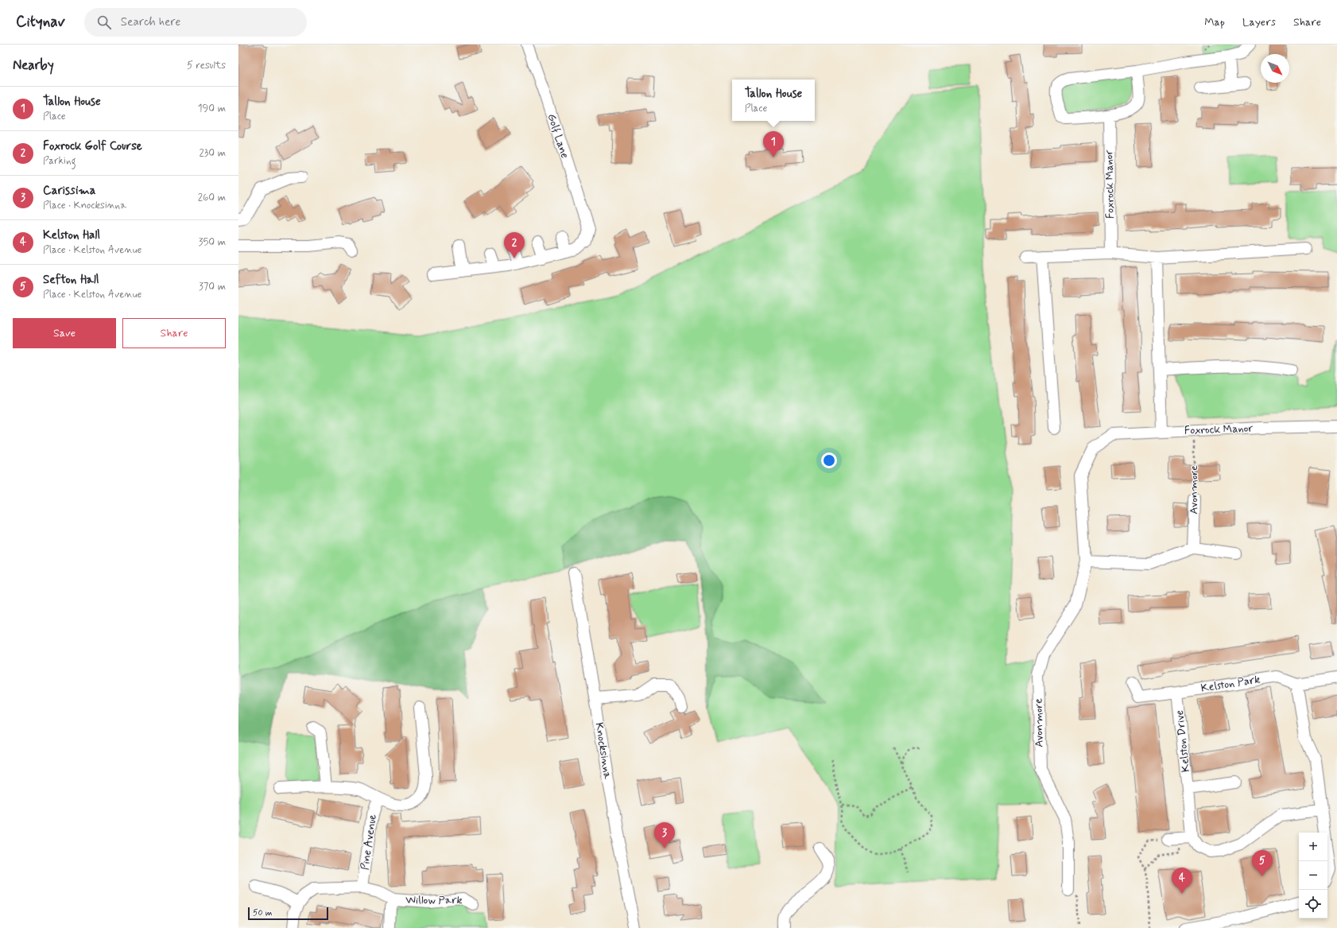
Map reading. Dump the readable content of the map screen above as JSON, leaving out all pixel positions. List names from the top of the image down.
{
  "streets": {
    "street": [
      "Golf Lane",
      "Foxrock Manor",
      "Avonmore",
      "Kelston Park",
      "Kelston Drive",
      "Knocksinna",
      "Pine Avenue",
      "Willow Park"
    ]
  },
  "crossings": [
    ["Foxrock Manor", "Avonmore"],
    ["Kelston Park", "Kelston Drive"],
    ["Pine Avenue", "Willow Park"]
  ],
  "scale_bar": "50 m",
  "north": "bottom right",
  "page": {
    "header": "Citynav",
    "search": "Search here",
    "nav": ["Map", "Layers", "Share"],
    "heading": ["Nearby", "5 results"],
    "popup": ["Tallon House", "Place"],
    "list": [
      {
        "mark": "1",
        "name": "Tallon House",
        "note": "Place",
        "value": "190 m"
      },
      {
        "mark": "2",
        "name": "Foxrock Golf Course",
        "note": "Parking",
        "value": "230 m"
      },
      {
        "mark": "3",
        "name": "Carissima",
        "note": "Place · Knocksinna",
        "value": "260 m"
      },
      {
        "mark": "4",
        "name": "Kelston Hall",
        "note": "Place · Kelston Avenue",
        "value": "350 m"
      },
      {
        "mark": "5",
        "name": "Sefton Hall",
        "note": "Place · Kelston Avenue",
        "value": "370 m"
      }
    ],
    "pins": [
      "1",
      "2",
      "3",
      "5",
      "4"
    ],
    "buttons": ["Save", "Share"],
    "map_buttons": ["+", "−"],
    "scale": "50 m"
  }
}
